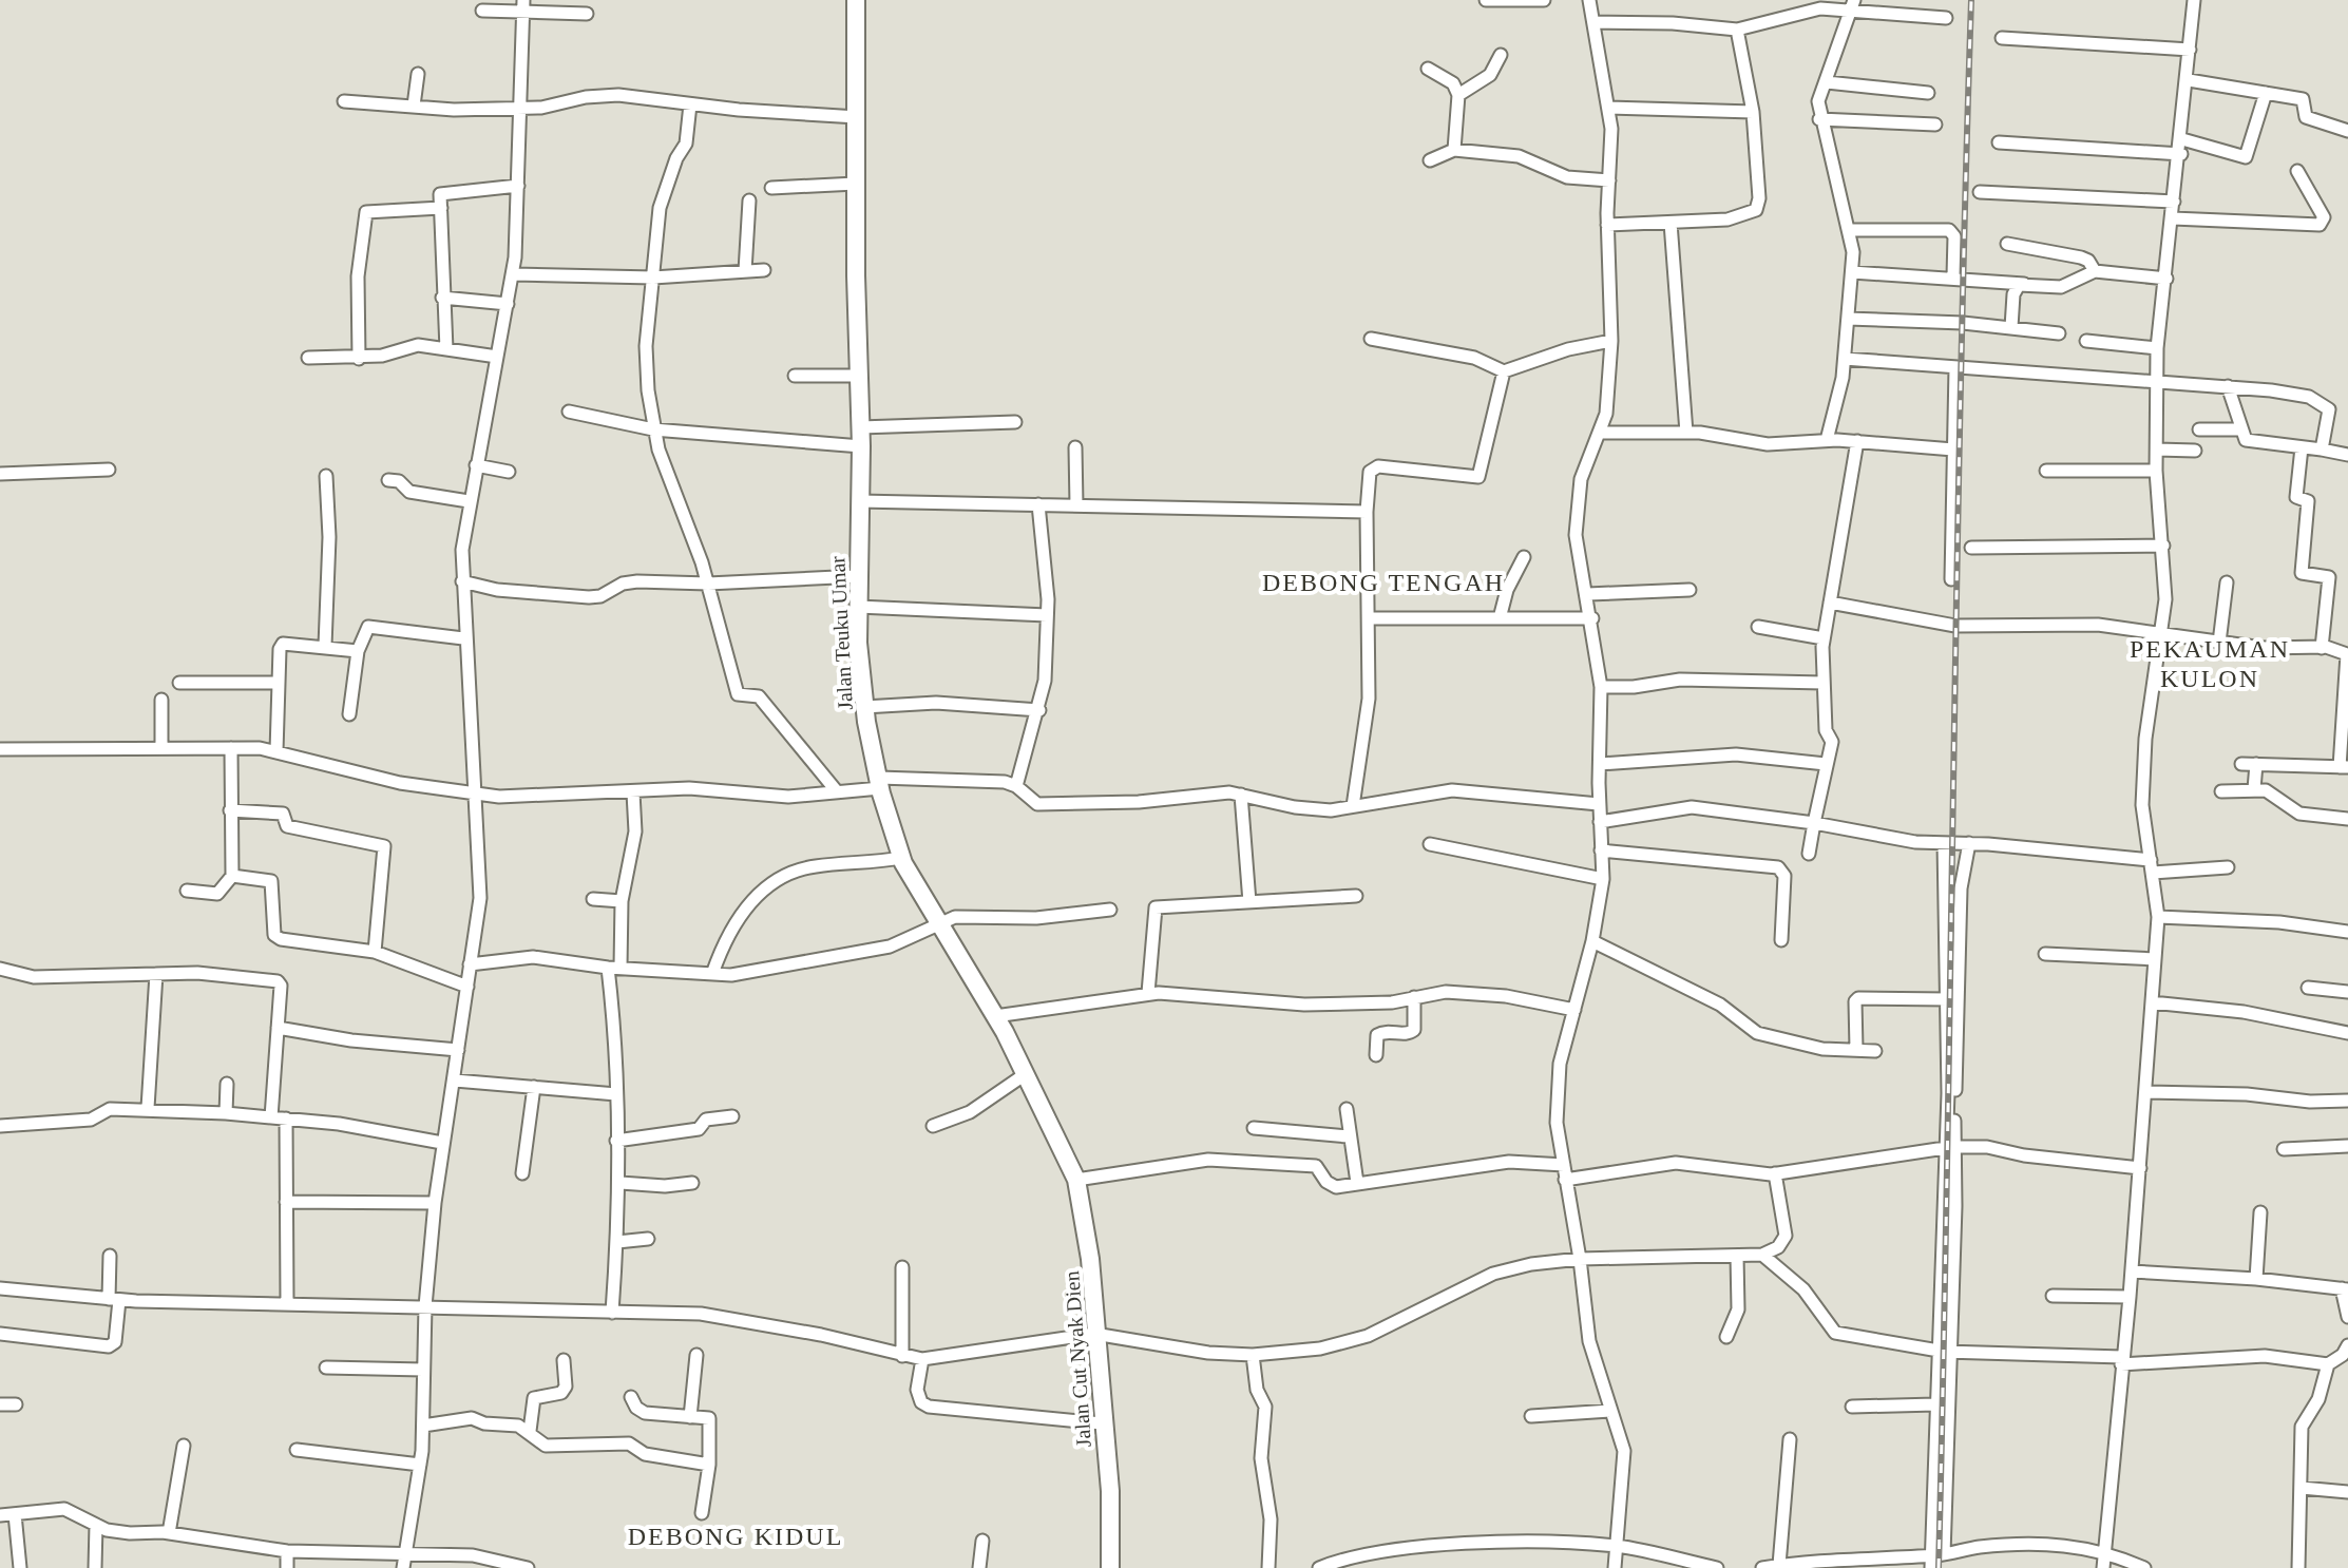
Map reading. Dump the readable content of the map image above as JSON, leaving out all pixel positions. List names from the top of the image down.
{
  "streets": {
    "main road": ["Jalan Teuku Umar", "Jalan Cut Nyak Dien"]
  },
  "crossings": [
    ["Jalan Teuku Umar", "Jalan Cut Nyak Dien"]
  ],
  "districts": ["DEBONG TENGAH", "PEKAUMAN KULON", "DEBONG KIDUL"]
}
